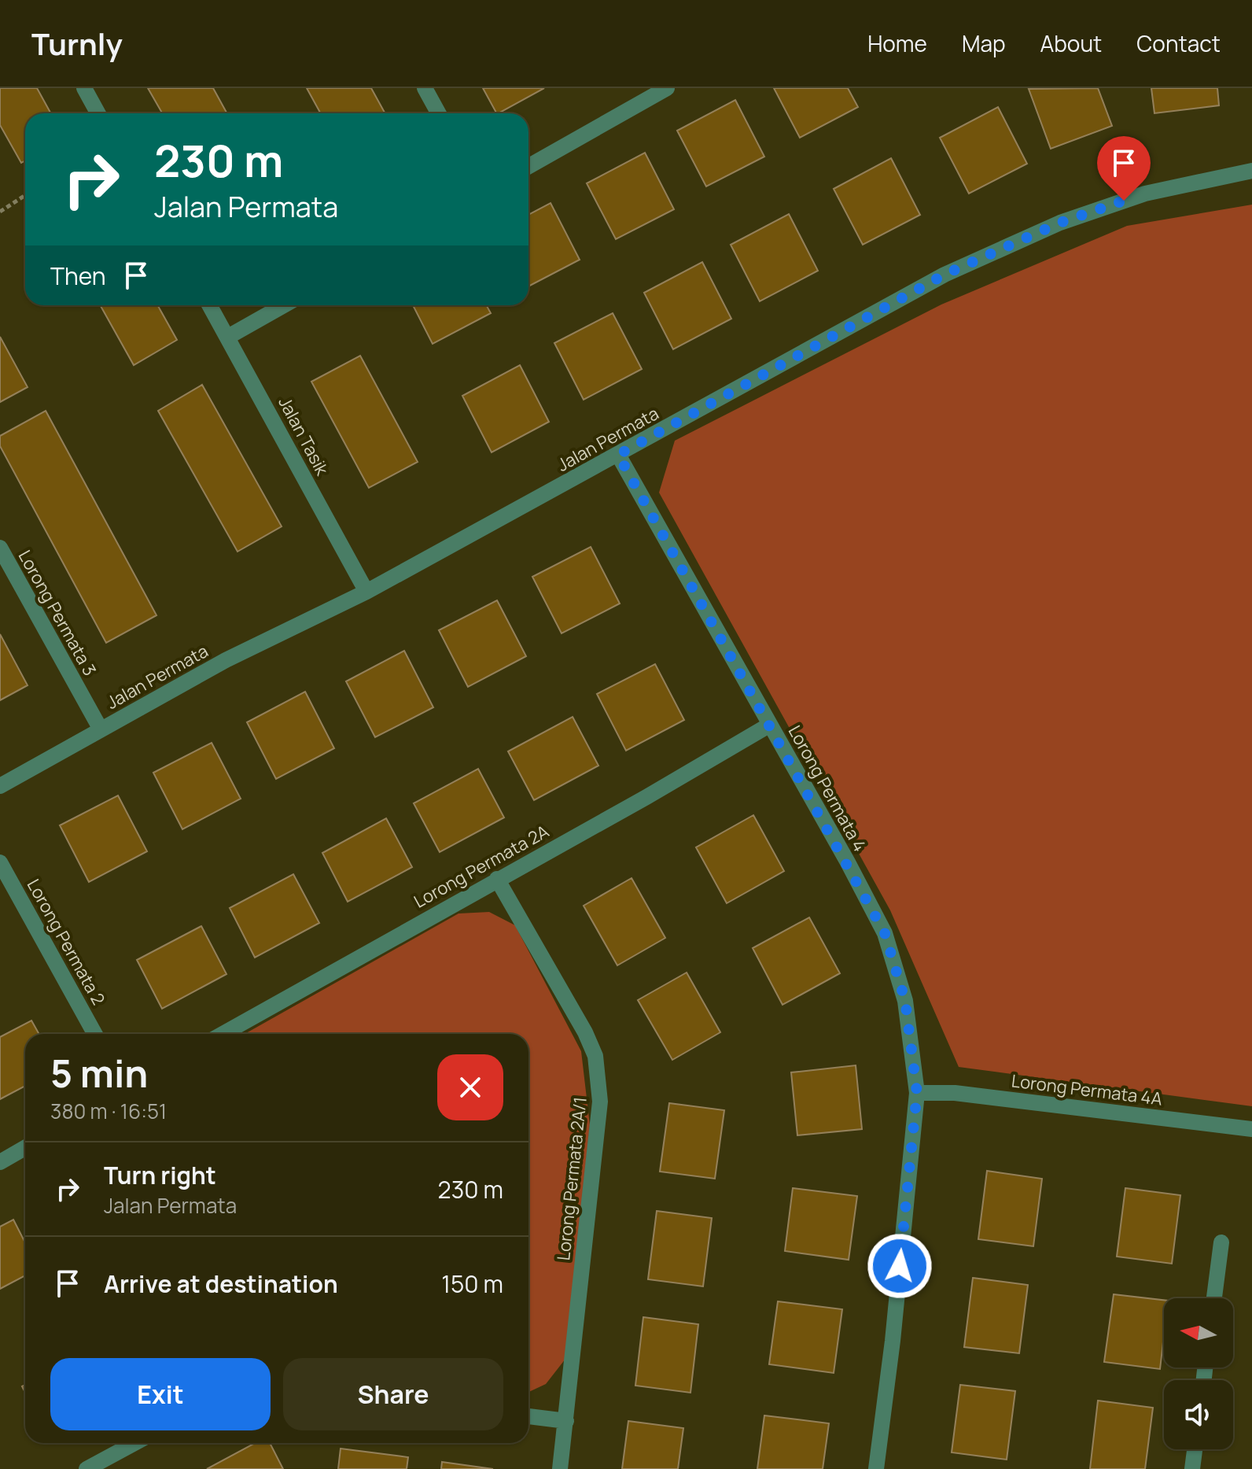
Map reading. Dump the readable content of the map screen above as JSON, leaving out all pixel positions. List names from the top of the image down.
{
  "streets": {
    "street": [
      "Jalan Tasik",
      "Jalan Permata",
      "Lorong Permata 3",
      "Lorong Permata 4",
      "Lorong Permata 2A",
      "Lorong Permata 2",
      "Lorong Permata 4A",
      "Lorong Permata 2A/1"
    ]
  },
  "crossings": [
    ["Jalan Tasik", "Jalan Permata"],
    ["Jalan Permata", "Lorong Permata 3"],
    ["Jalan Permata", "Lorong Permata 4"],
    ["Lorong Permata 4", "Lorong Permata 2A"],
    ["Lorong Permata 4", "Lorong Permata 4A"],
    ["Lorong Permata 2A", "Lorong Permata 2A/1"]
  ],
  "north": "left",
  "page": {
    "header": "Turnly",
    "nav": [
      "Home",
      "Map",
      "About",
      "Contact"
    ],
    "turn": ["230 m", "Jalan Permata"],
    "then": "Then",
    "heading": ["5 min", "380 m · 16:51"],
    "list": [
      {
        "name": "Turn right",
        "note": "Jalan Permata",
        "value": "230 m"
      },
      {
        "name": "Arrive at destination",
        "value": "150 m"
      }
    ],
    "buttons": ["Exit", "Share"]
  }
}
